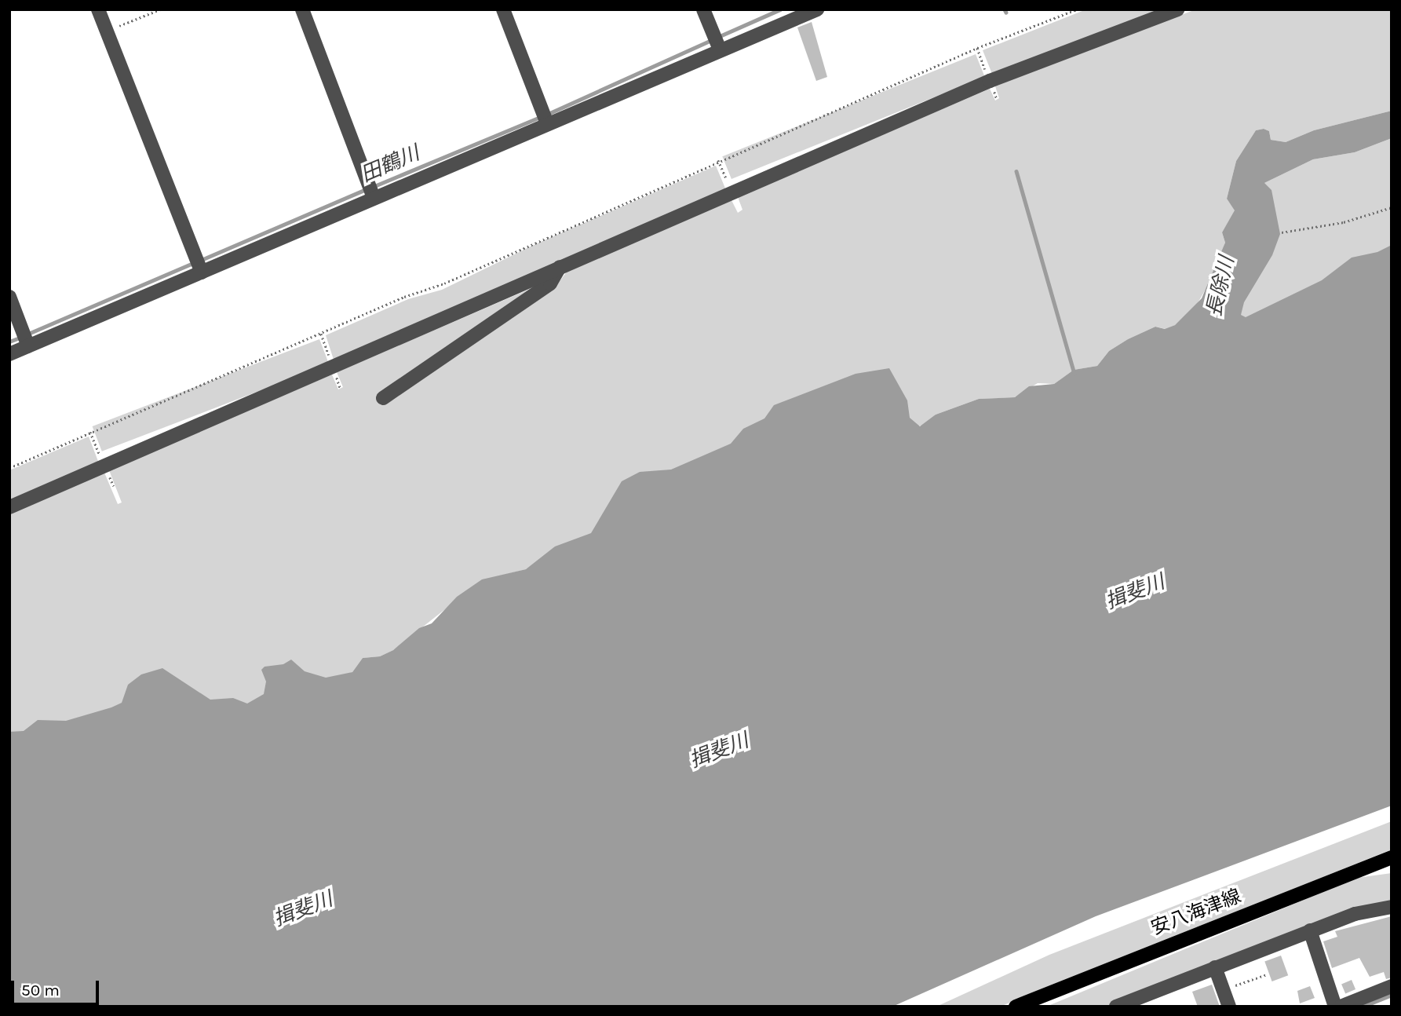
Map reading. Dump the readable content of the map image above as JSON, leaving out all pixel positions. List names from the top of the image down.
{
  "streets": {
    "main road": ["安八海津線"]
  },
  "water": ["田鶴川", "長除川", "揖斐川"],
  "scale_bar": "50 m"
}
